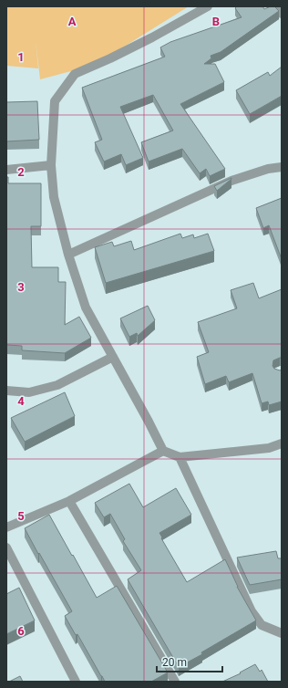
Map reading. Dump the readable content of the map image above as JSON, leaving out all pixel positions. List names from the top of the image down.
{
  "scale_bar": "20 m",
  "grid": {
    "columns": ["A", "B"],
    "rows": [
      "1",
      "2",
      "3",
      "4",
      "5",
      "6"
    ]
  }
}
